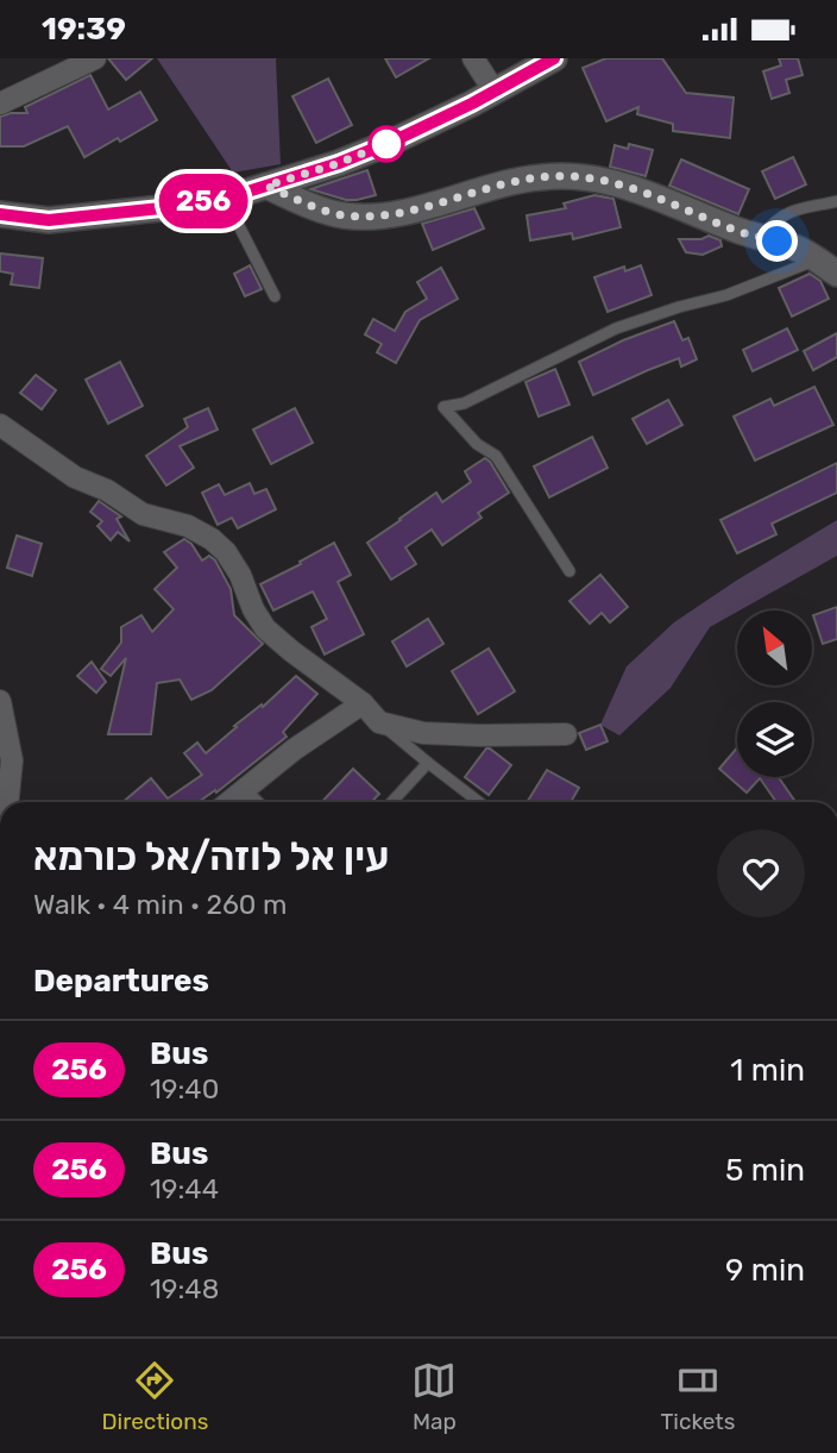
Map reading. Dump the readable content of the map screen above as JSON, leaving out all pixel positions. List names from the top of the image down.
{
  "lines": ["bus line 256"],
  "north": "top left",
  "page": {
    "status": "19:39",
    "on_map": "256",
    "heading": [
      ["עין אל לוזה/אל כורמא", "Walk · 4 min · 260 m"],
      "Departures"
    ],
    "list": [
      {
        "mark": "256",
        "name": "Bus",
        "note": "19:40",
        "value": "1 min"
      },
      {
        "mark": "256",
        "name": "Bus",
        "note": "19:44",
        "value": "5 min"
      },
      {
        "mark": "256",
        "name": "Bus",
        "note": "19:48",
        "value": "9 min"
      }
    ],
    "tabs": ["Directions", "Map", "Tickets"]
  }
}
